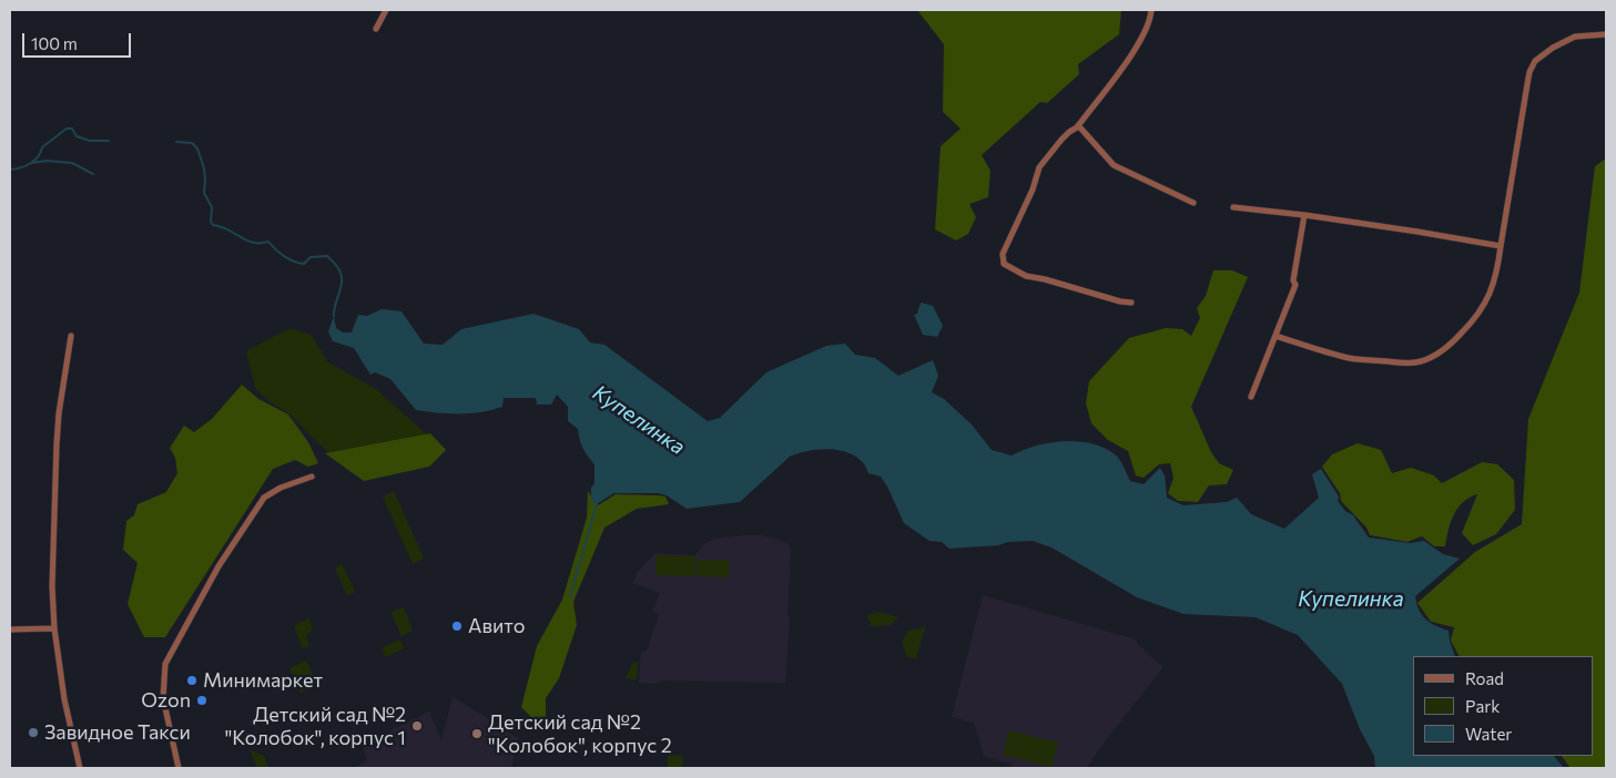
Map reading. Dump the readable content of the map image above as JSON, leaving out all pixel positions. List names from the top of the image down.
{
  "water": ["Купелинка"],
  "places": [
    "Авито",
    "Минимаркет",
    "Ozon",
    "Детский сад №2 \"Колобок\", корпус 1",
    "Завидное Такси",
    "Детский сад №2 \"Колобок\", корпус 2"
  ],
  "legend": ["Road", "Park", "Water"],
  "scale_bar": "100 m"
}
